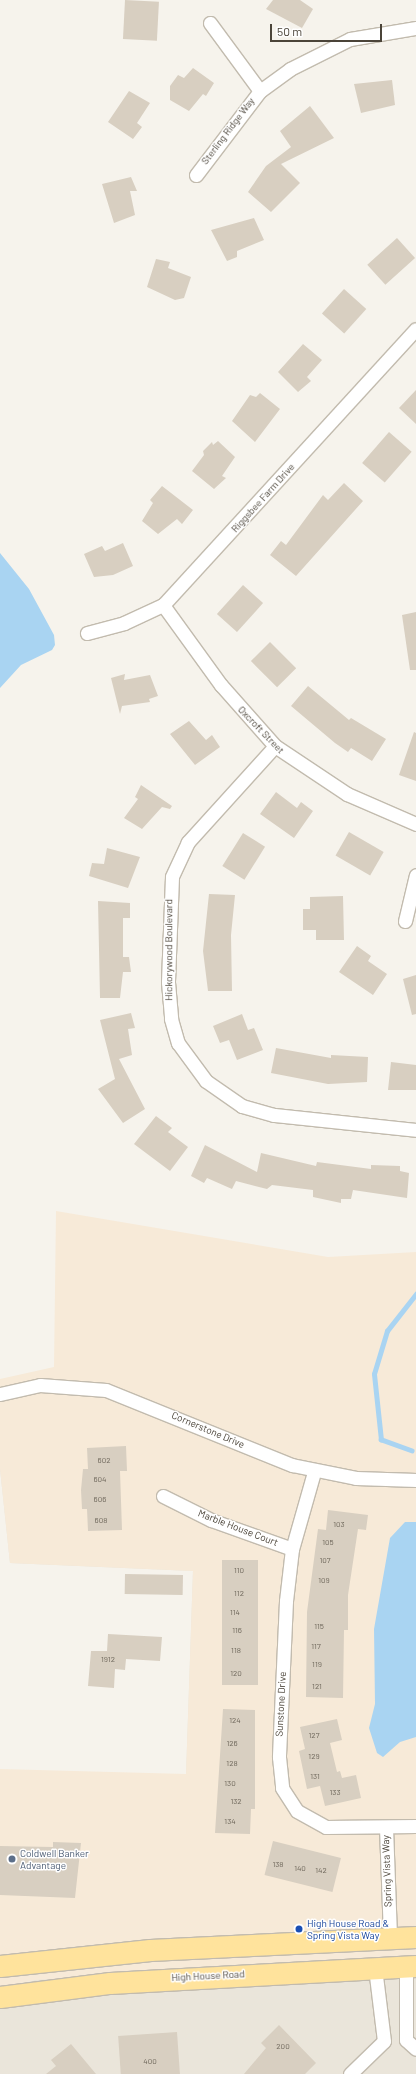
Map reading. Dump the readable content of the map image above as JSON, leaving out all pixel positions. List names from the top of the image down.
{
  "streets": {
    "main road": ["High House Road"],
    "street": [
      "Sterling Ridge Way",
      "Riggsbee Farm Drive",
      "Oxcroft Street",
      "Hickorywood Boulevard",
      "Cornerstone Drive",
      "Marble House Court",
      "Sunstone Drive",
      "Spring Vista Way"
    ]
  },
  "crossings": [
    ["Riggsbee Farm Drive", "Oxcroft Street"],
    ["Oxcroft Street", "Hickorywood Boulevard"],
    ["Cornerstone Drive", "Sunstone Drive"],
    ["Marble House Court", "Sunstone Drive"],
    ["Sunstone Drive", "Spring Vista Way"]
  ],
  "places": ["Coldwell Banker Advantage", "High House Road & Spring Vista Way"],
  "house_numbers": [
    "602",
    "604",
    "606",
    "608",
    "103",
    "105",
    "107",
    "110",
    "109",
    "112",
    "114",
    "115",
    "116",
    "117",
    "118",
    "1912",
    "119",
    "120",
    "121",
    "124",
    "127",
    "126",
    "129",
    "128",
    "131",
    "130",
    "133",
    "132",
    "134",
    "138",
    "140",
    "142",
    "200",
    "400"
  ],
  "scale_bar": "50 m"
}
